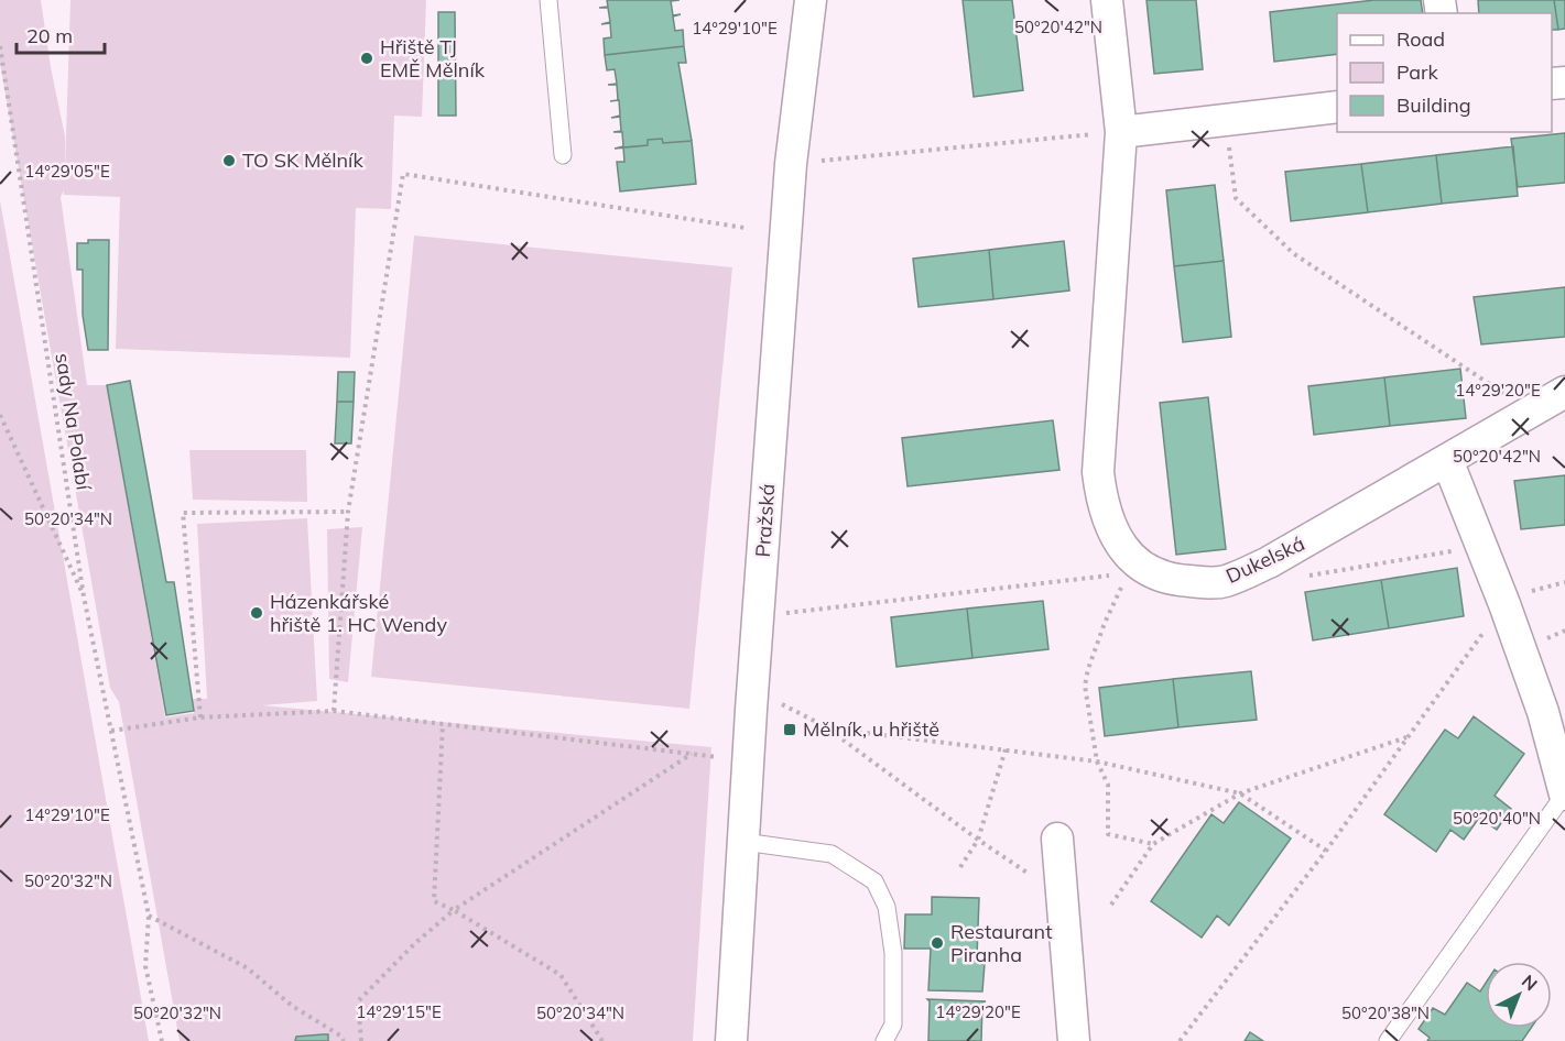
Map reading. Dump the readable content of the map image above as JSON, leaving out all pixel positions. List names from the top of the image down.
{
  "streets": {
    "street": ["Pražská", "Dukelská"],
    "path": ["sady Na Polabí"]
  },
  "places": {
    "other": [
      "Hřiště TJ EMĚ Mělník",
      "TO SK Mělník",
      "Házenkářské hřiště 1. HC Wendy",
      "Restaurant Piranha"
    ],
    "transit": ["Mělník, u hřiště"]
  },
  "legend": ["Road", "Park", "Building"],
  "scale_bar": "20 m",
  "north": "top right",
  "coordinates": [
    "50°20'42\"N",
    "14°29'10\"E",
    "14°29'05\"E",
    "14°29'20\"E",
    "50°20'34\"N",
    "50°20'40\"N",
    "50°20'32\"N",
    "14°29'15\"E",
    "50°20'38\"N"
  ]
}
